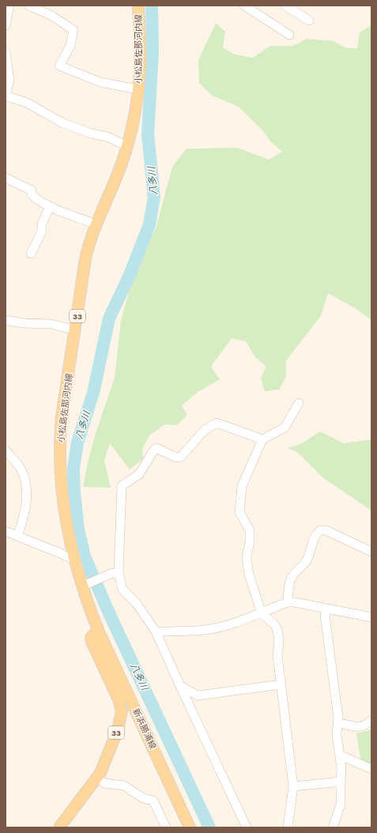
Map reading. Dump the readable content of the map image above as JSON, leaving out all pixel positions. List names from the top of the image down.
{
  "streets": {
    "main road": ["小松島佐那河内線", "33", "新浜勝浦線"]
  },
  "crossings": [
    ["小松島佐那河内線", "33"],
    ["小松島佐那河内線", "新浜勝浦線"],
    ["33", "新浜勝浦線"]
  ],
  "water": ["八多川"]
}
